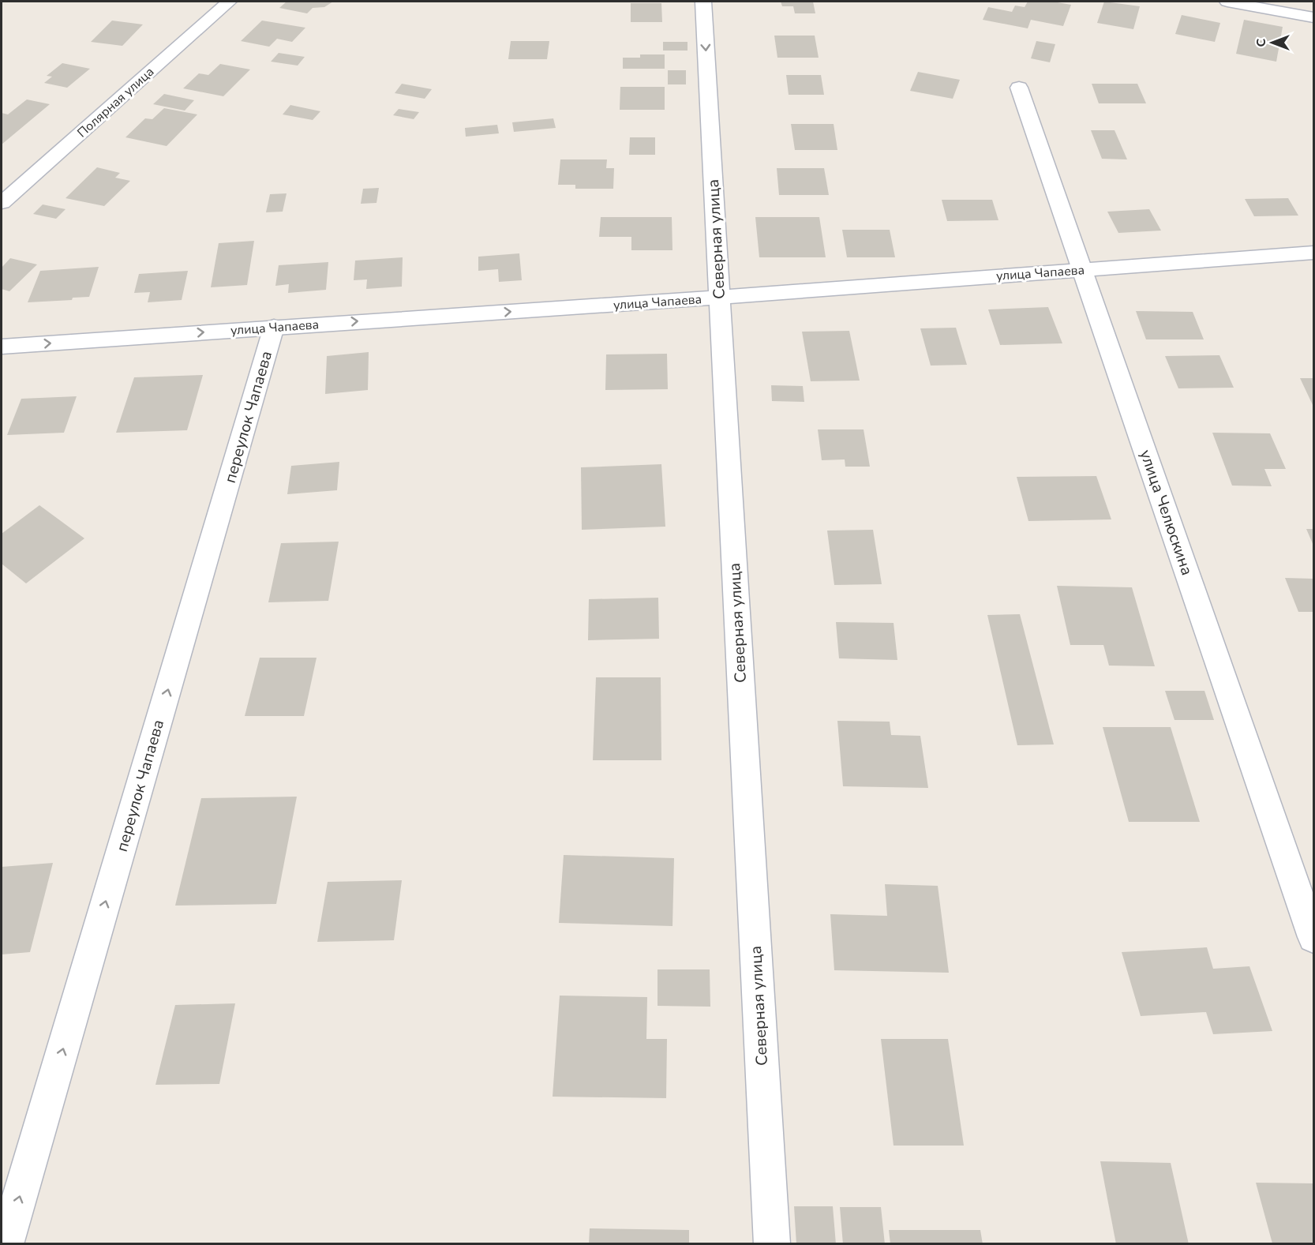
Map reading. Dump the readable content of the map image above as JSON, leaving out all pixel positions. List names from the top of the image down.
{
  "streets": {
    "street": [
      "Полярная улица",
      "Северная улица",
      "улица Чапаева",
      "переулок Чапаева",
      "улица Челюскина"
    ]
  },
  "crossings": [
    ["Северная улица", "улица Чапаева"],
    ["улица Чапаева", "переулок Чапаева"],
    ["улица Чапаева", "улица Челюскина"]
  ],
  "one_way": ["улица Чапаева", "переулок Чапаева"],
  "north": "left"
}
